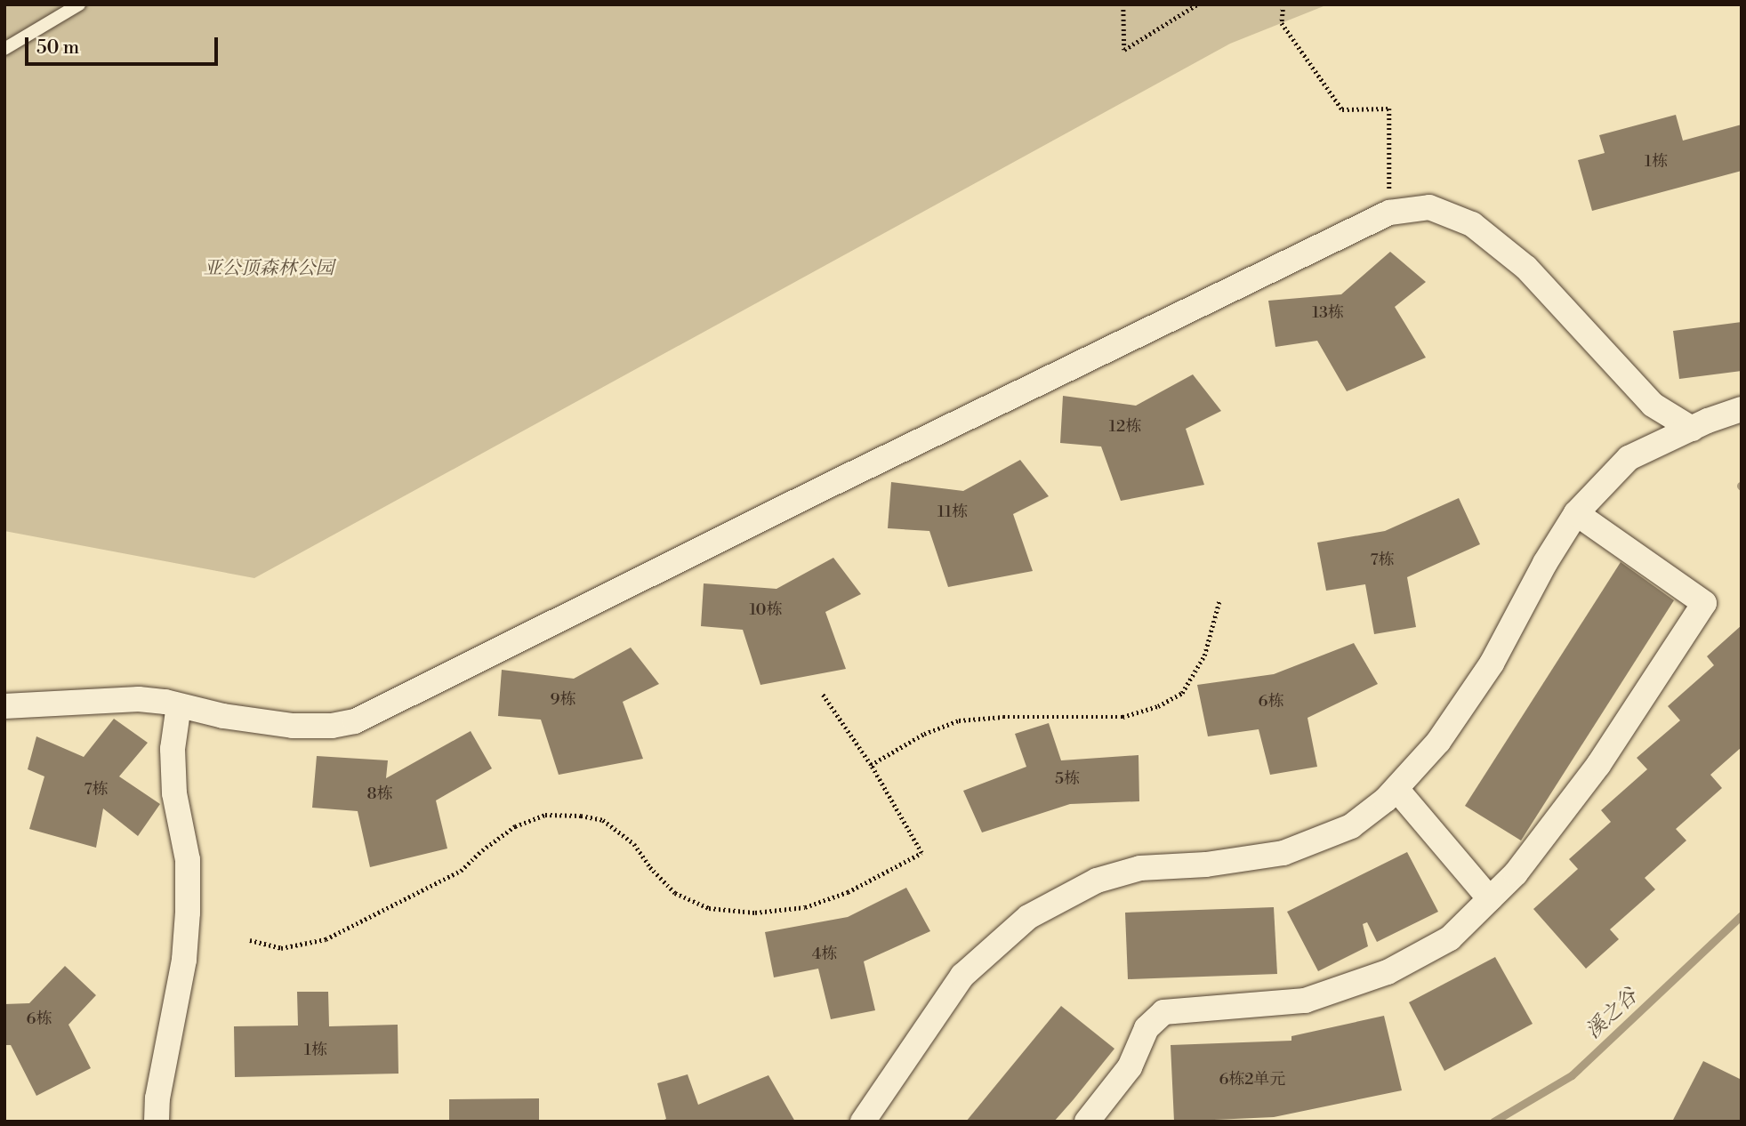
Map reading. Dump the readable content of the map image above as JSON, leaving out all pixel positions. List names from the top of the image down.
{
  "water": ["溪之谷"],
  "parks": ["亚公顶森林公园"],
  "house_numbers": [
    "1栋",
    "13栋",
    "12栋",
    "11栋",
    "7栋",
    "10栋",
    "9栋",
    "6栋",
    "5栋",
    "7栋",
    "8栋",
    "4栋",
    "6栋",
    "1栋",
    "6栋2单元"
  ],
  "scale_bar": "50 m"
}
